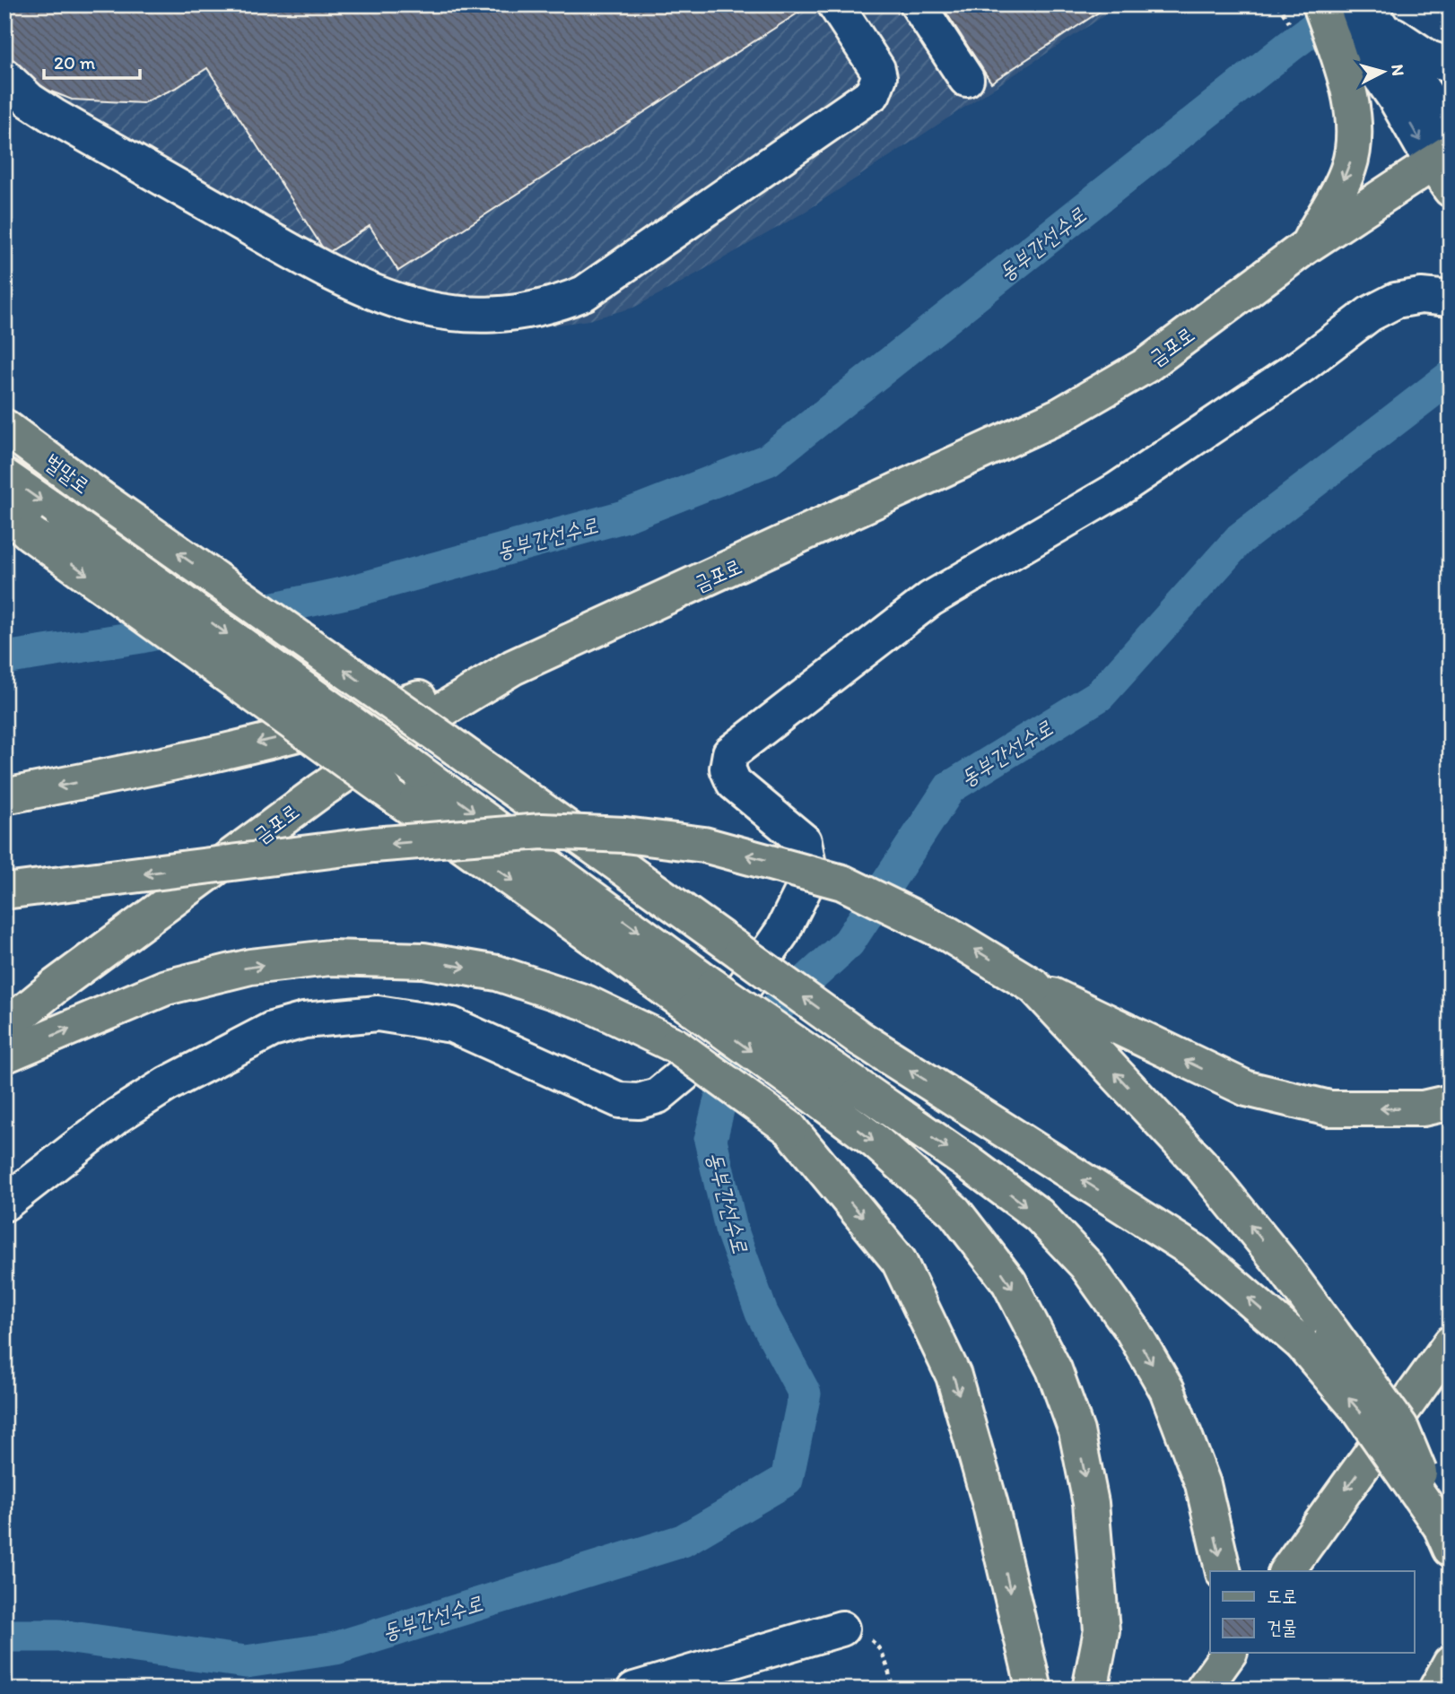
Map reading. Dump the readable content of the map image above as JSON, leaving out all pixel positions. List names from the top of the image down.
{
  "streets": {
    "main road": ["금포로", "벌말로"]
  },
  "water": ["동부간선수로"],
  "legend": ["도로", "건물"],
  "scale_bar": "20 m",
  "north": "right"
}
